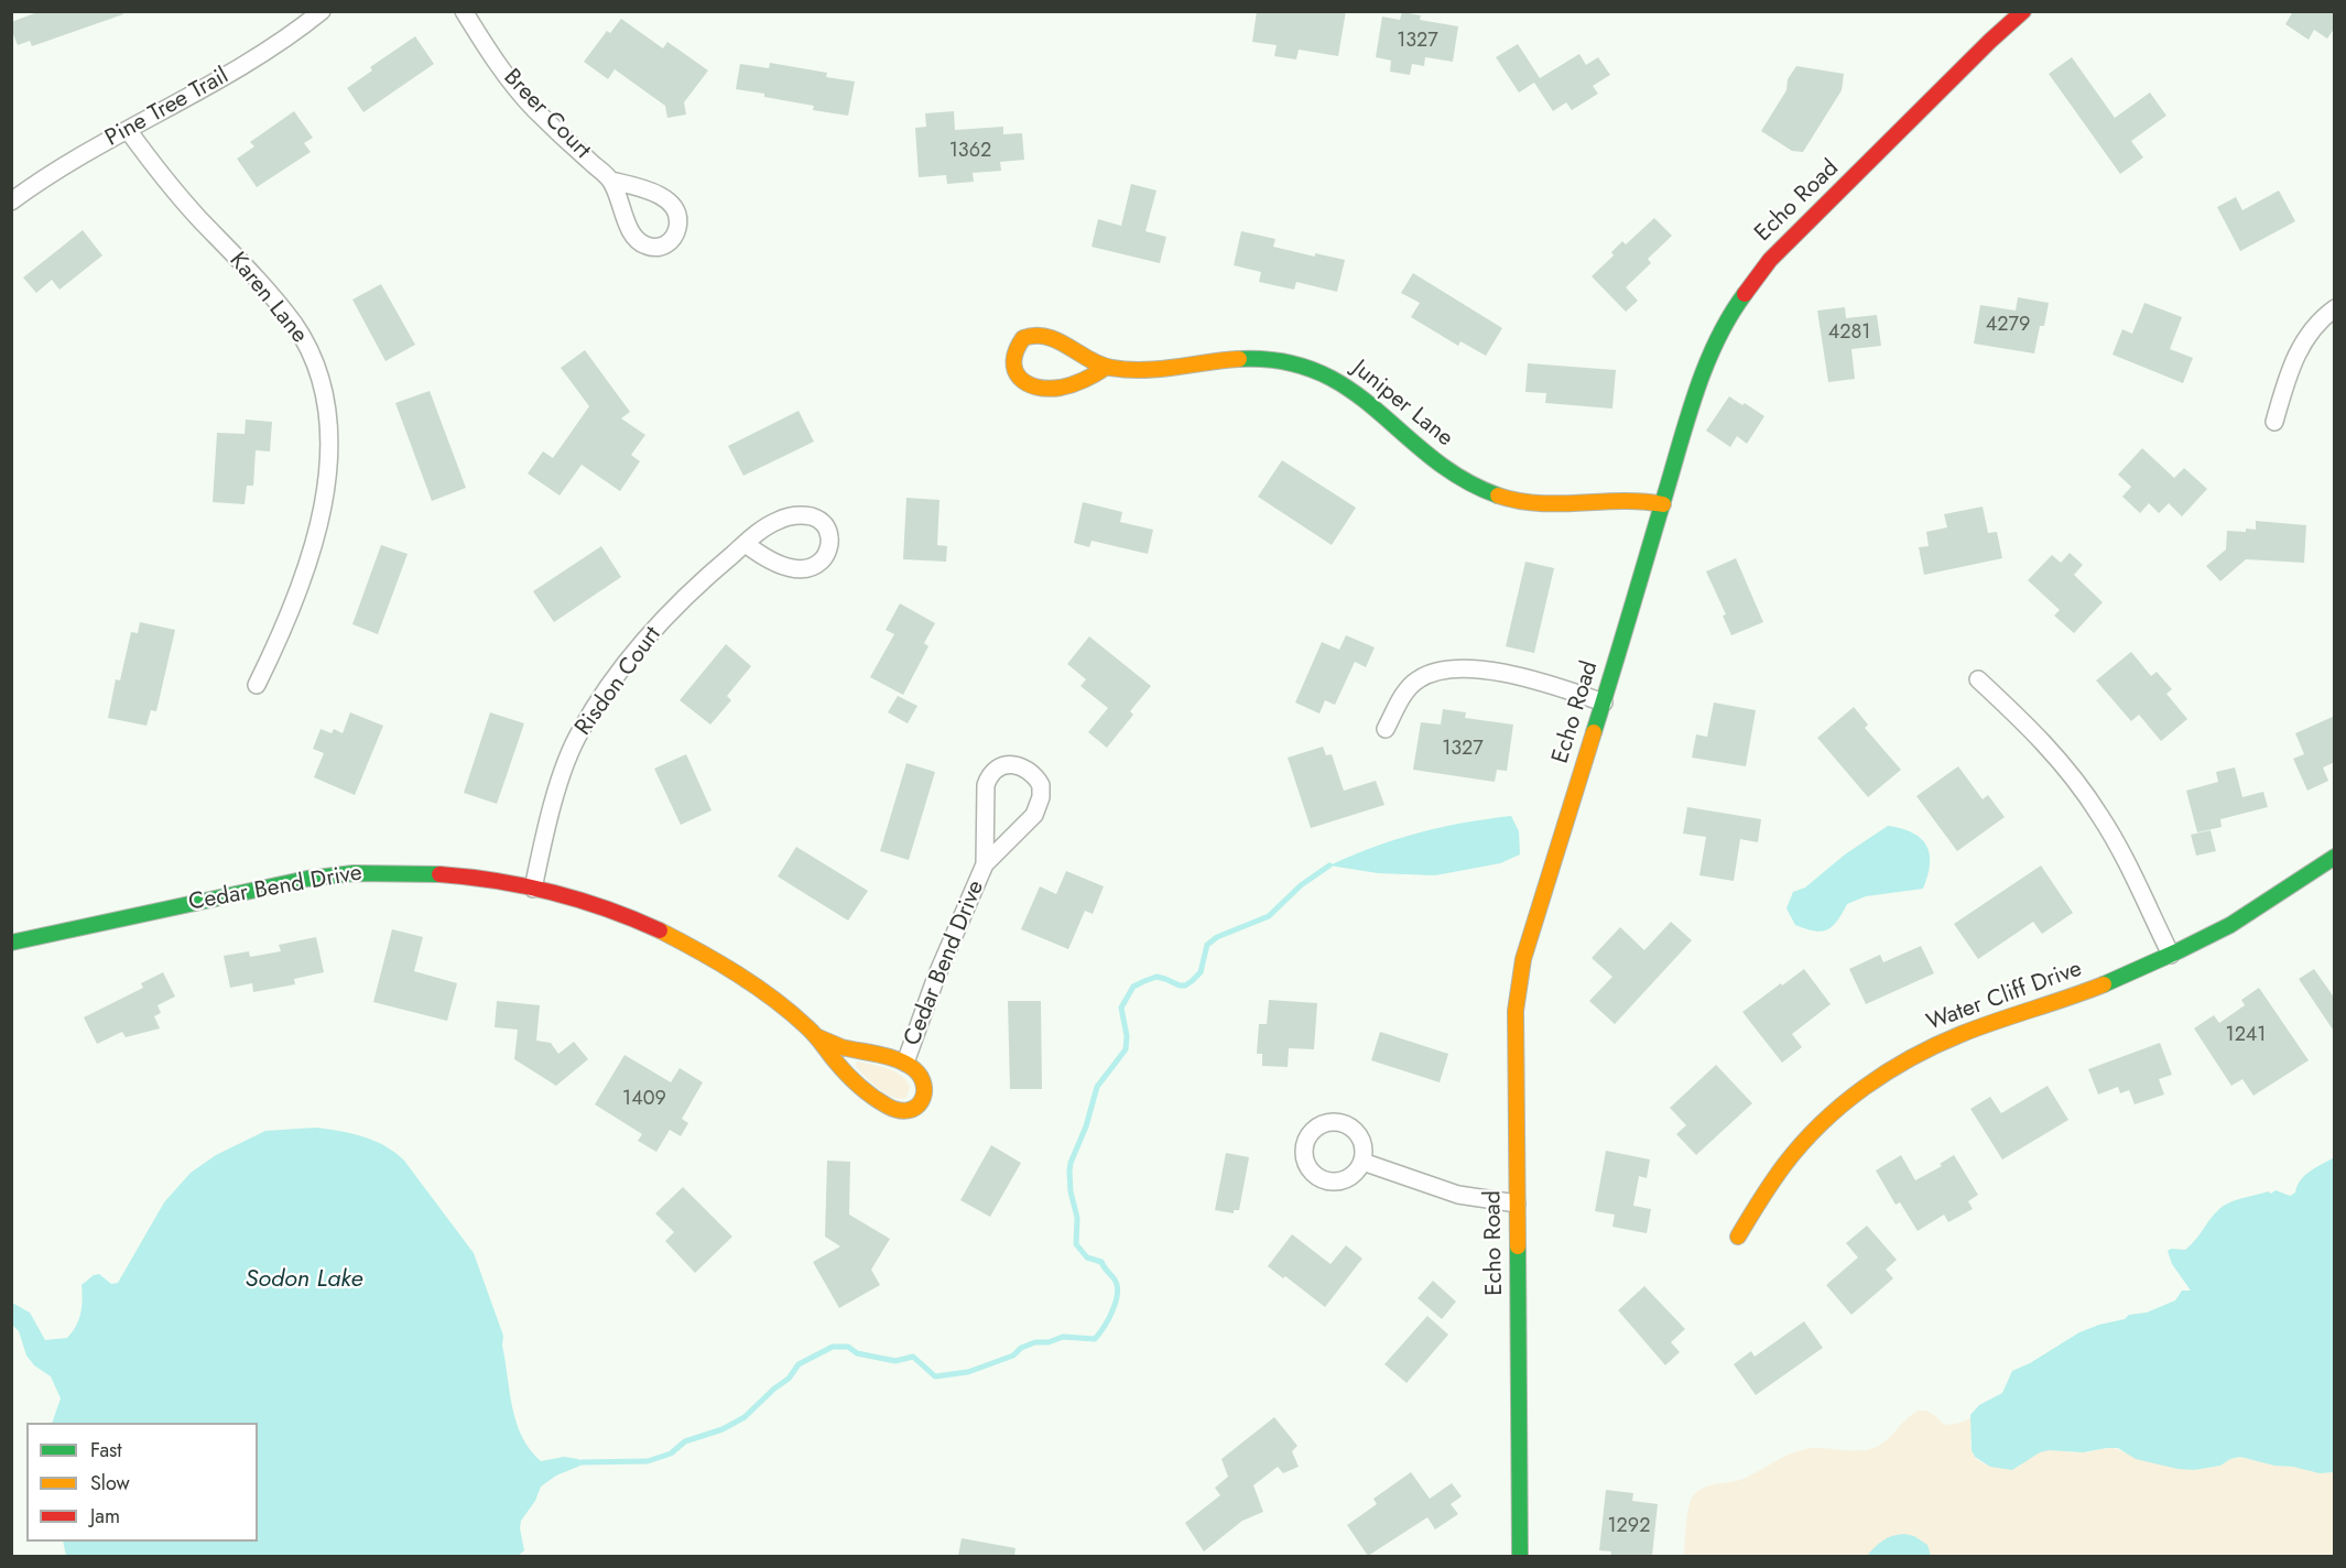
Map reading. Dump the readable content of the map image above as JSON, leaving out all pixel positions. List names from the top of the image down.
{
  "streets": {
    "street": [
      "Pine Tree Trail",
      "Breer Court",
      "Echo Road",
      "Karen Lane",
      "Juniper Lane",
      "Risdon Court",
      "Cedar Bend Drive",
      "Water Cliff Drive"
    ]
  },
  "crossings": [
    ["Pine Tree Trail", "Karen Lane"],
    ["Echo Road", "Juniper Lane"],
    ["Risdon Court", "Cedar Bend Drive"]
  ],
  "water": ["Sodon Lake"],
  "house_numbers": [
    "1327",
    "1362",
    "4279",
    "4281",
    "1327",
    "1241",
    "1409",
    "1292"
  ],
  "legend": ["Fast", "Slow", "Jam"]
}
